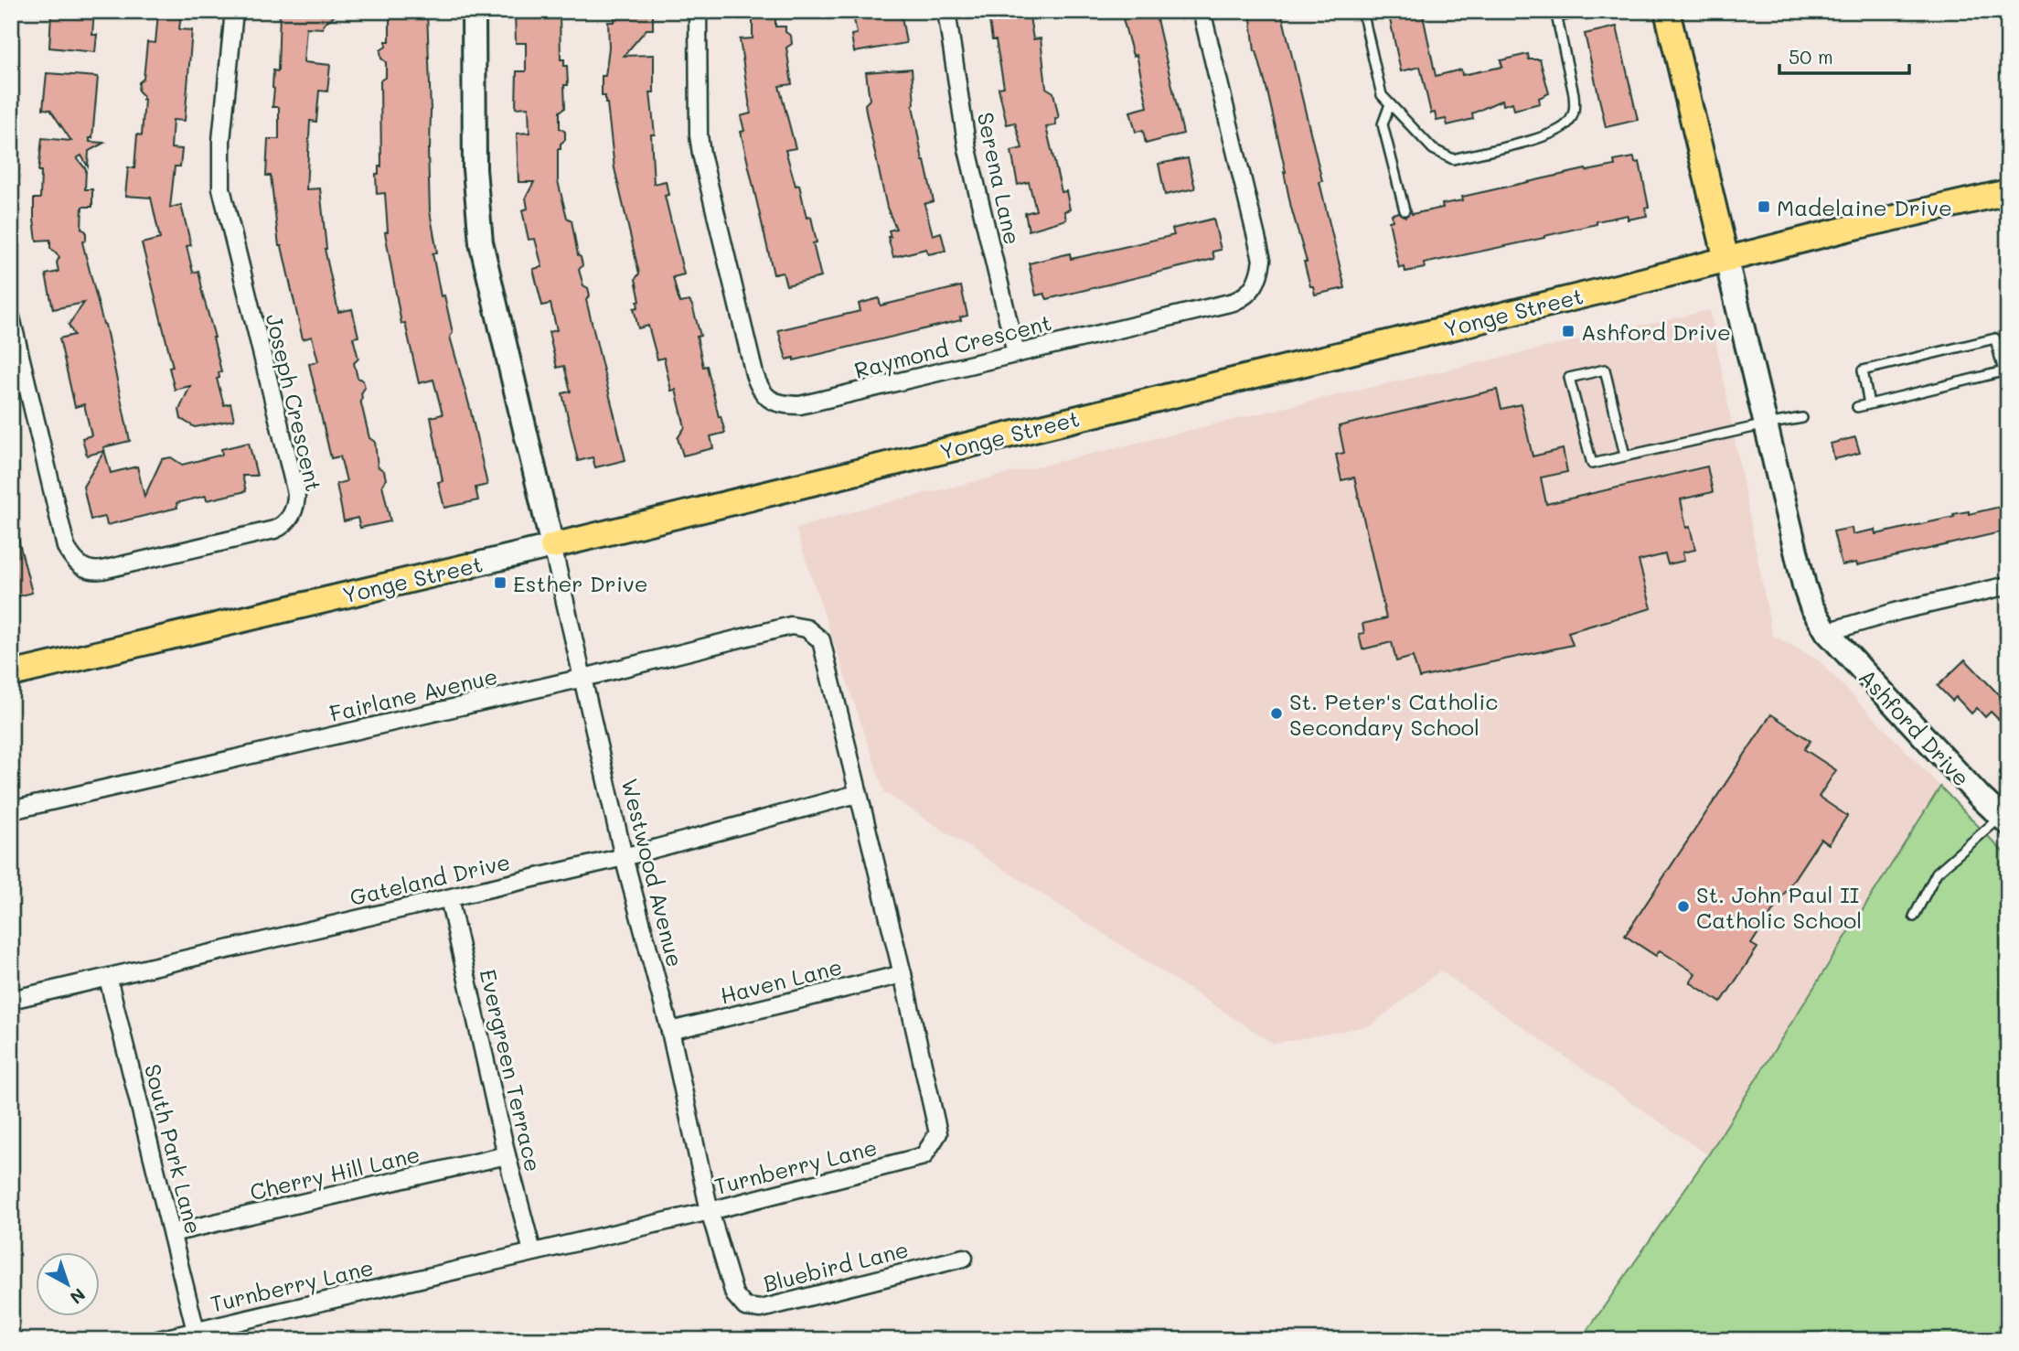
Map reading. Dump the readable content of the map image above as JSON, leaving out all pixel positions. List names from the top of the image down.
{
  "streets": {
    "main road": ["Yonge Street", "Ashford Drive"],
    "street": [
      "Serena Lane",
      "Raymond Crescent",
      "Joseph Crescent",
      "Fairlane Avenue",
      "Westwood Avenue",
      "Gateland Drive",
      "Haven Lane",
      "Evergreen Terrace",
      "South Park Lane",
      "Turnberry Lane",
      "Cherry Hill Lane",
      "Bluebird Lane"
    ]
  },
  "crossings": [
    ["Serena Lane", "Raymond Crescent"],
    ["Yonge Street", "Ashford Drive"],
    ["Yonge Street", "Westwood Avenue"],
    ["Fairlane Avenue", "Westwood Avenue"],
    ["Fairlane Avenue", "Turnberry Lane"],
    ["Westwood Avenue", "Gateland Drive"],
    ["Westwood Avenue", "Haven Lane"],
    ["Westwood Avenue", "Turnberry Lane"],
    ["Westwood Avenue", "Bluebird Lane"],
    ["Gateland Drive", "Evergreen Terrace"],
    ["Gateland Drive", "South Park Lane"],
    ["Gateland Drive", "Turnberry Lane"],
    ["Haven Lane", "Turnberry Lane"],
    ["Evergreen Terrace", "Turnberry Lane"],
    ["Evergreen Terrace", "Cherry Hill Lane"],
    ["South Park Lane", "Turnberry Lane"],
    ["South Park Lane", "Cherry Hill Lane"],
    ["Turnberry Lane", "Bluebird Lane"]
  ],
  "places": {
    "transit": ["Madelaine Drive", "Ashford Drive", "Esther Drive"],
    "other": ["St. Peter's Catholic Secondary School", "St. John Paul II Catholic School"]
  },
  "scale_bar": "50 m",
  "north": "bottom right"
}
